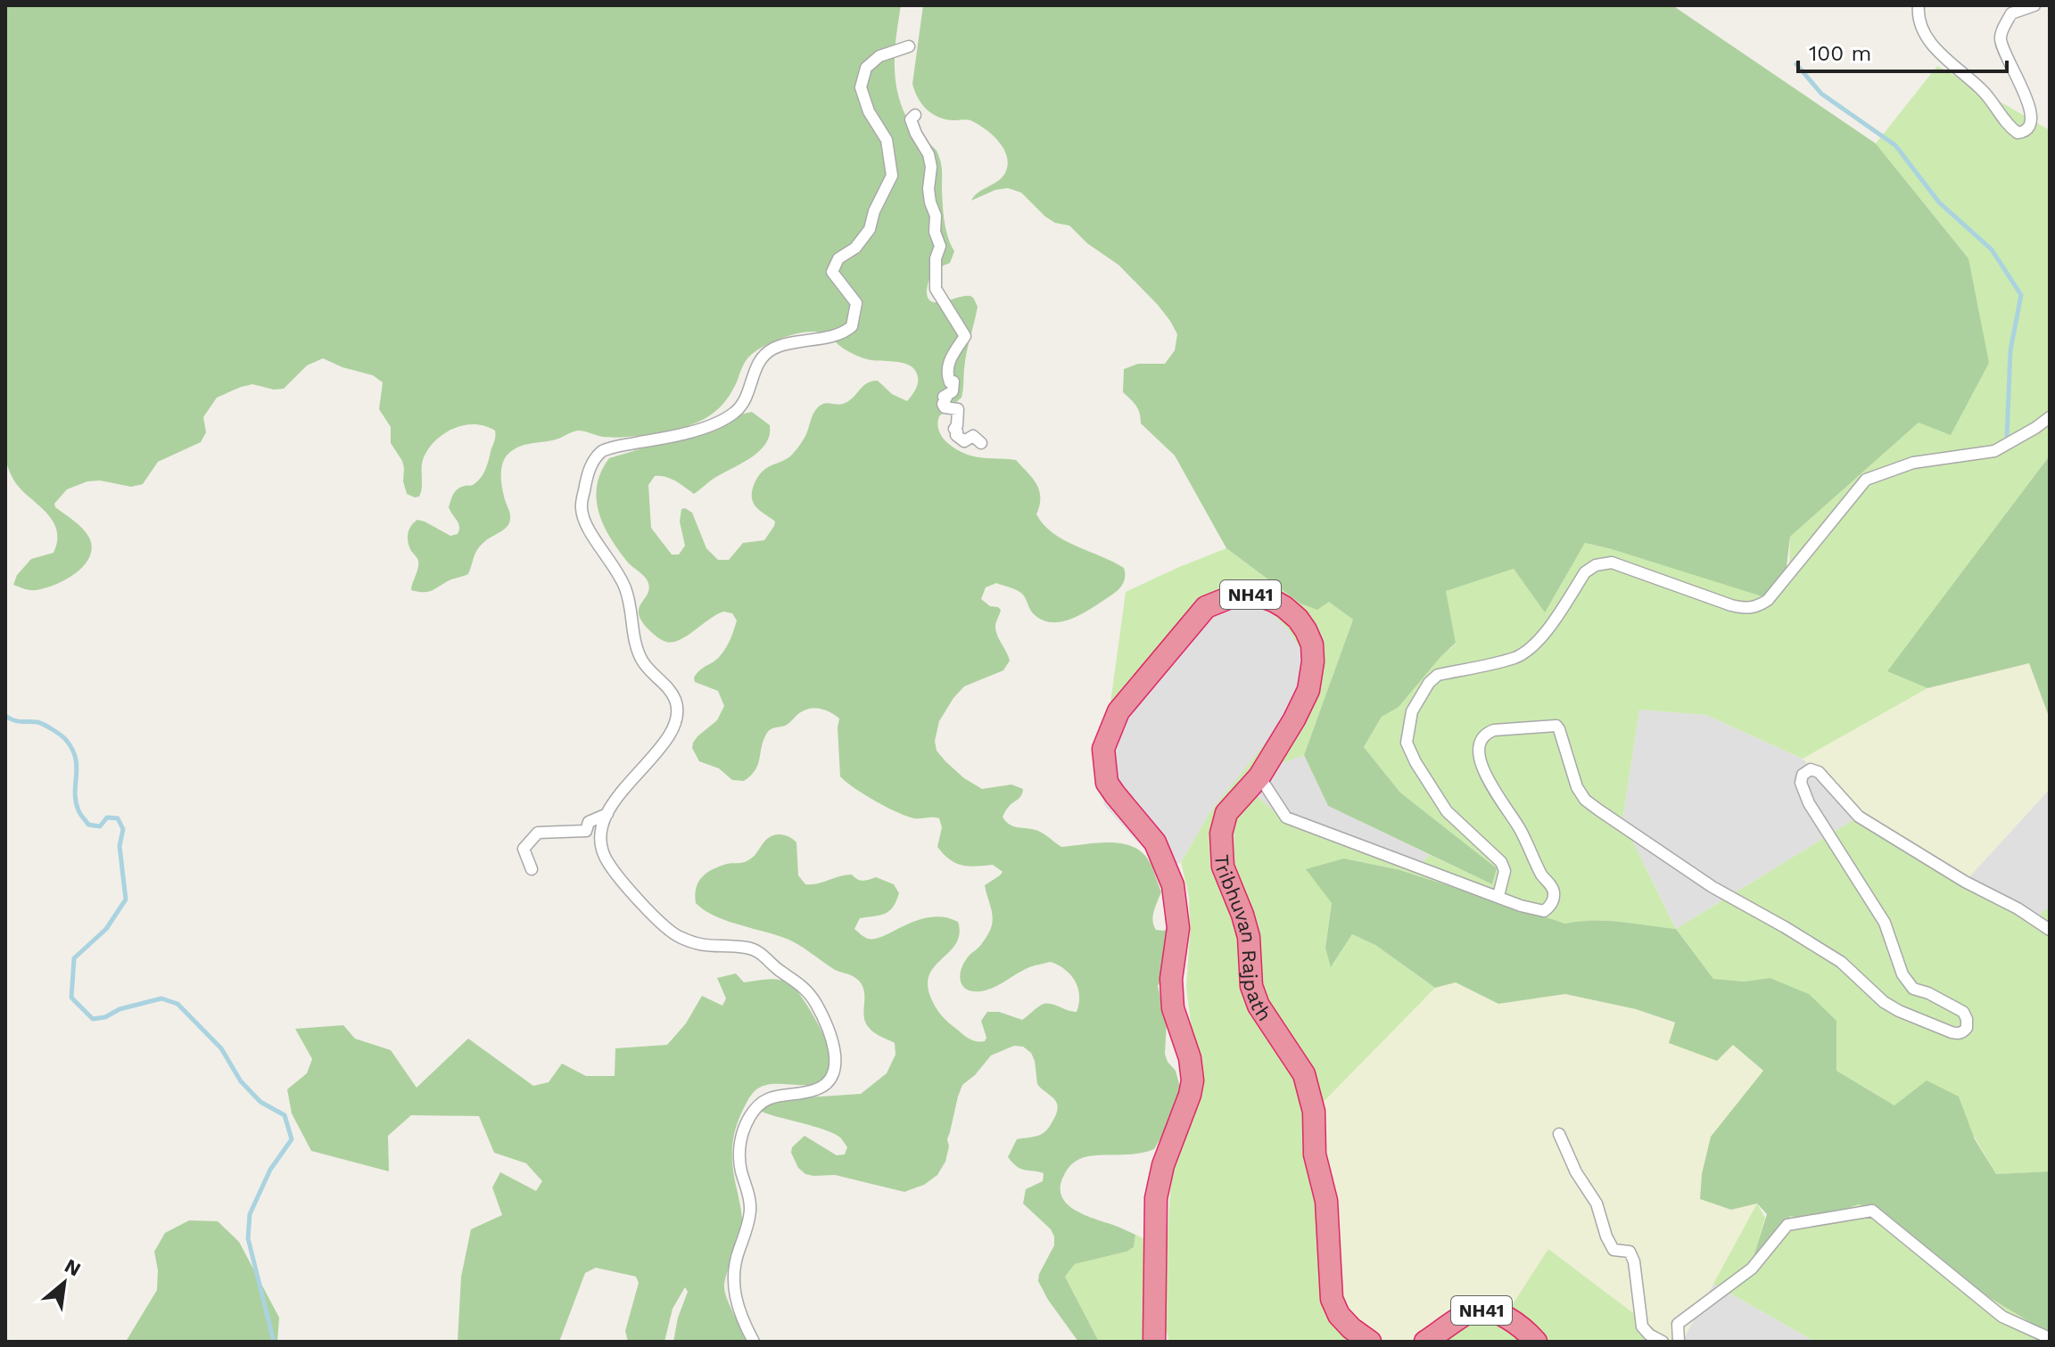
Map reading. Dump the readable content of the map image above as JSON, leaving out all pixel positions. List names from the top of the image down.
{
  "streets": {
    "highway": ["NH41", "Tribhuvan Rajpath"]
  },
  "scale_bar": "100 m",
  "north": "top right"
}
